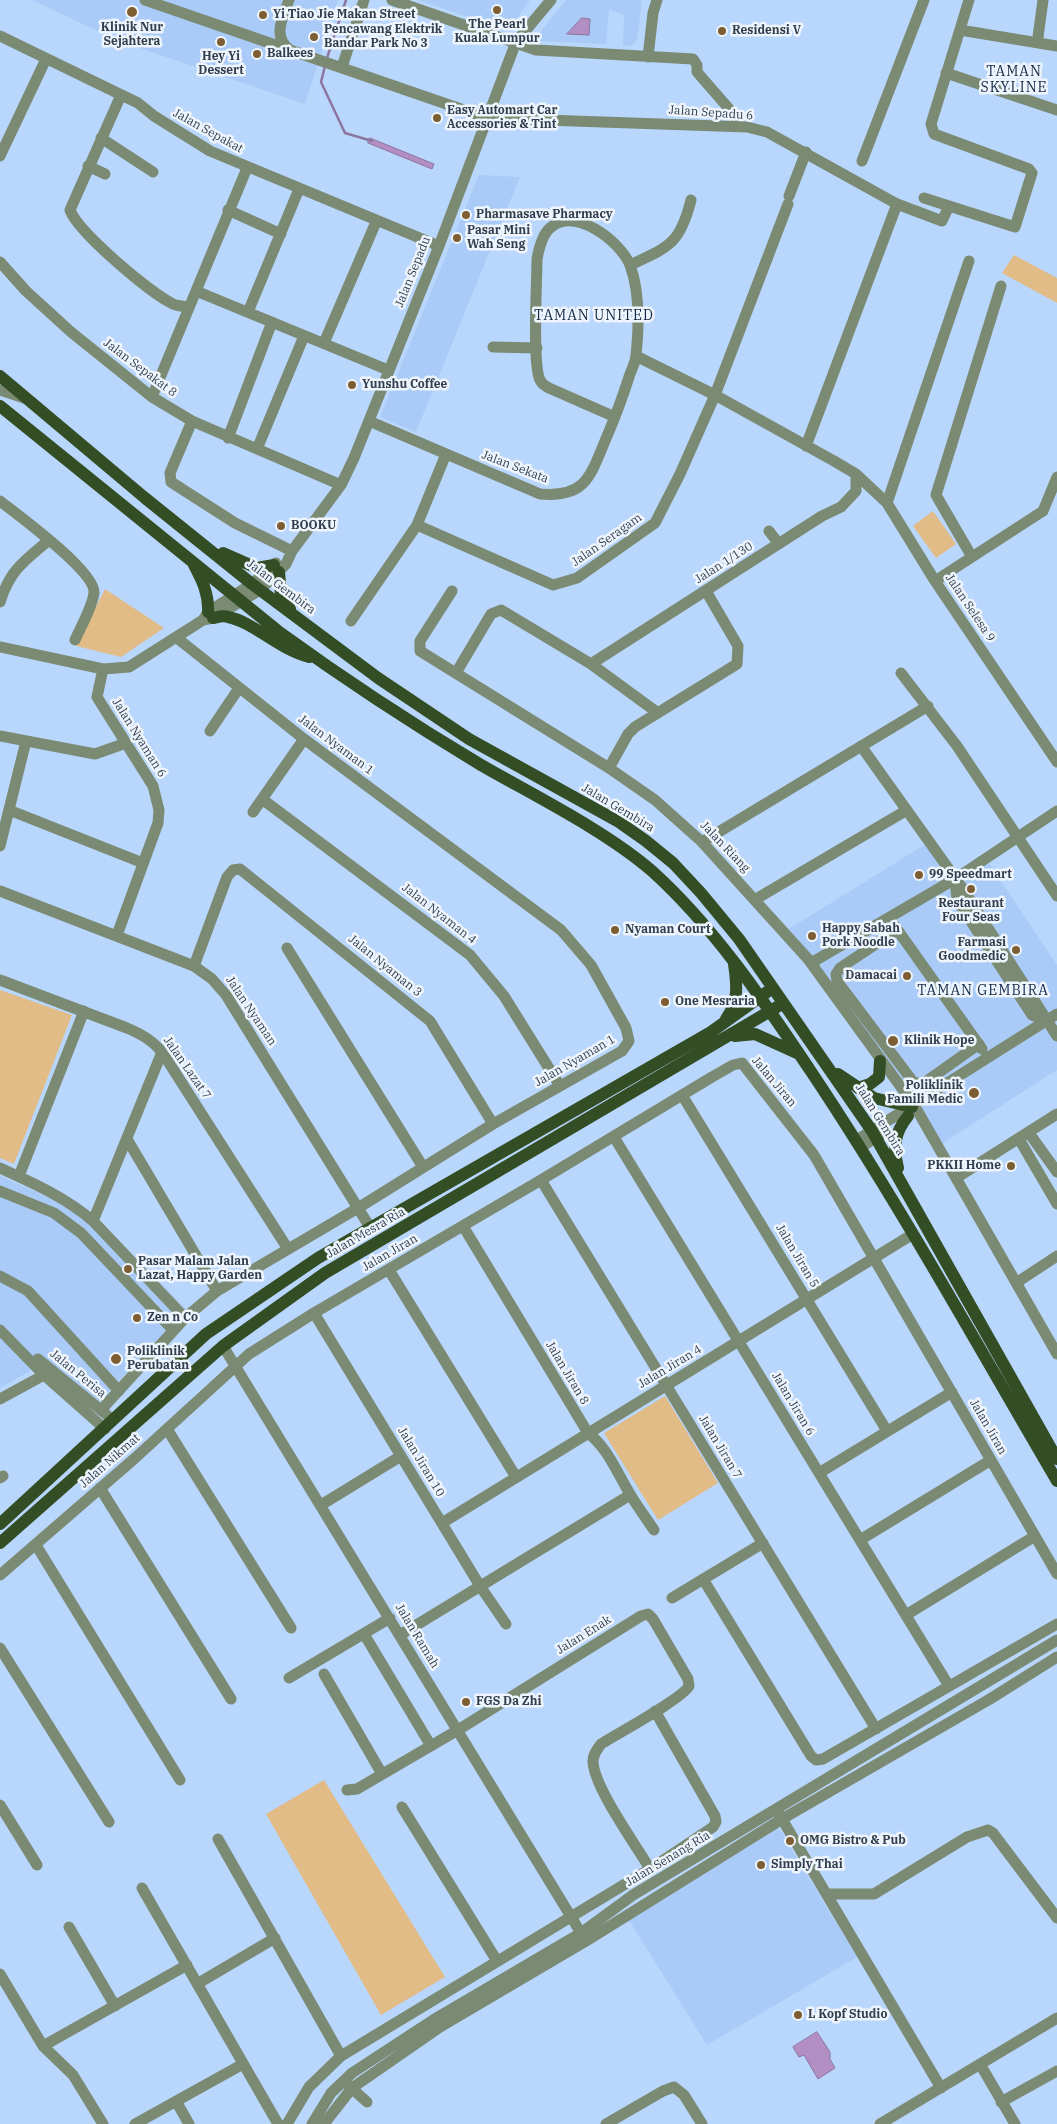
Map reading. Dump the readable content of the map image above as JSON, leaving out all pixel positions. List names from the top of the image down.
{
  "streets": {
    "main road": ["Jalan Gembira", "Jalan Mesra Ria"],
    "street": [
      "Jalan Sepadu 6",
      "Jalan Sepakat",
      "Jalan Sepadu",
      "Jalan Sepakat 8",
      "Jalan Sekata",
      "Jalan Seragam",
      "Jalan 1/130",
      "Jalan Selesa 9",
      "Jalan Nyaman 6",
      "Jalan Nyaman 1",
      "Jalan Riang",
      "Jalan Nyaman 4",
      "Jalan Nyaman 3",
      "Jalan Nyaman",
      "Jalan Lazat 7",
      "Jalan Jiran",
      "Jalan Jiran 5",
      "Jalan Jiran 4",
      "Jalan Jiran 8",
      "Jalan Perisa",
      "Jalan Jiran 6",
      "Jalan Jiran 7",
      "Jalan Nikmat",
      "Jalan Jiran 10",
      "Jalan Enak",
      "Jalan Ramah",
      "Jalan Senang Ria"
    ]
  },
  "crossings": [
    ["Jalan Sepadu 6", "Jalan Sepadu"],
    ["Jalan Sepadu 6", "Jalan Seragam"],
    ["Jalan Sepakat", "Jalan Sepadu"],
    ["Jalan Sepadu", "Jalan Sepakat 8"],
    ["Jalan Sepadu", "Jalan Sekata"],
    ["Jalan Sepadu", "Jalan Gembira"],
    ["Jalan Sepadu", "Jalan Nyaman 6"],
    ["Jalan Sepadu", "Jalan Nyaman 1"],
    ["Jalan Sekata", "Jalan Selesa 9"],
    ["Jalan Seragam", "Jalan Selesa 9"],
    ["Jalan 1/130", "Jalan Selesa 9"],
    ["Jalan Gembira", "Jalan Mesra Ria"],
    ["Jalan Nyaman 6", "Jalan Nyaman"],
    ["Jalan Nyaman 1", "Jalan Nyaman 4"],
    ["Jalan Nyaman 1", "Jalan Nyaman 3"],
    ["Jalan Nyaman 1", "Jalan Nyaman"],
    ["Jalan Nyaman 1", "Jalan Lazat 7"],
    ["Jalan Nyaman 1", "Jalan Perisa"],
    ["Jalan Nyaman 3", "Jalan Nyaman"],
    ["Jalan Nyaman", "Jalan Mesra Ria"],
    ["Jalan Jiran", "Jalan Jiran 5"],
    ["Jalan Jiran", "Jalan Jiran 4"],
    ["Jalan Jiran", "Jalan Jiran 8"],
    ["Jalan Jiran", "Jalan Jiran 6"],
    ["Jalan Jiran", "Jalan Jiran 7"],
    ["Jalan Jiran", "Jalan Nikmat"],
    ["Jalan Jiran", "Jalan Jiran 10"],
    ["Jalan Jiran", "Jalan Ramah"],
    ["Jalan Mesra Ria", "Jalan Perisa"],
    ["Jalan Mesra Ria", "Jalan Ramah"],
    ["Jalan Jiran 5", "Jalan Jiran 4"],
    ["Jalan Jiran 4", "Jalan Jiran 8"],
    ["Jalan Jiran 4", "Jalan Jiran 6"],
    ["Jalan Jiran 4", "Jalan Jiran 7"],
    ["Jalan Jiran 4", "Jalan Jiran 10"],
    ["Jalan Nikmat", "Jalan Ramah"],
    ["Jalan Enak", "Jalan Ramah"],
    ["Jalan Ramah", "Jalan Senang Ria"]
  ],
  "districts": ["TAMAN SKYLINE", "TAMAN UNITED", "TAMAN GEMBIRA"],
  "places": [
    "The Pearl Kuala Lumpur",
    "Klinik Nur Sejahtera",
    "Yi Tiao Jie Makan Street",
    "Residensi V",
    "Pencawang Elektrik Bandar Park No 3",
    "Hey Yi Dessert",
    "Balkees",
    "Easy Automart Car Accessories & Tint",
    "Pharmasave Pharmacy",
    "Pasar Mini Wah Seng",
    "Yunshu Coffee",
    "BOOKU",
    "99 Speedmart",
    "Restaurant Four Seas",
    "Nyaman Court",
    "Happy Sabah Pork Noodle",
    "Farmasi Goodmedic",
    "Damacai",
    "One Mesraria",
    "Klinik Hope",
    "Poliklinik Famili Medic",
    "PKKII Home",
    "Pasar Malam Jalan Lazat, Happy Garden",
    "Zen n Co",
    "Poliklinik Perubatan",
    "FGS Da Zhi",
    "OMG Bistro & Pub",
    "Simply Thai",
    "L Kopf Studio"
  ]
}
